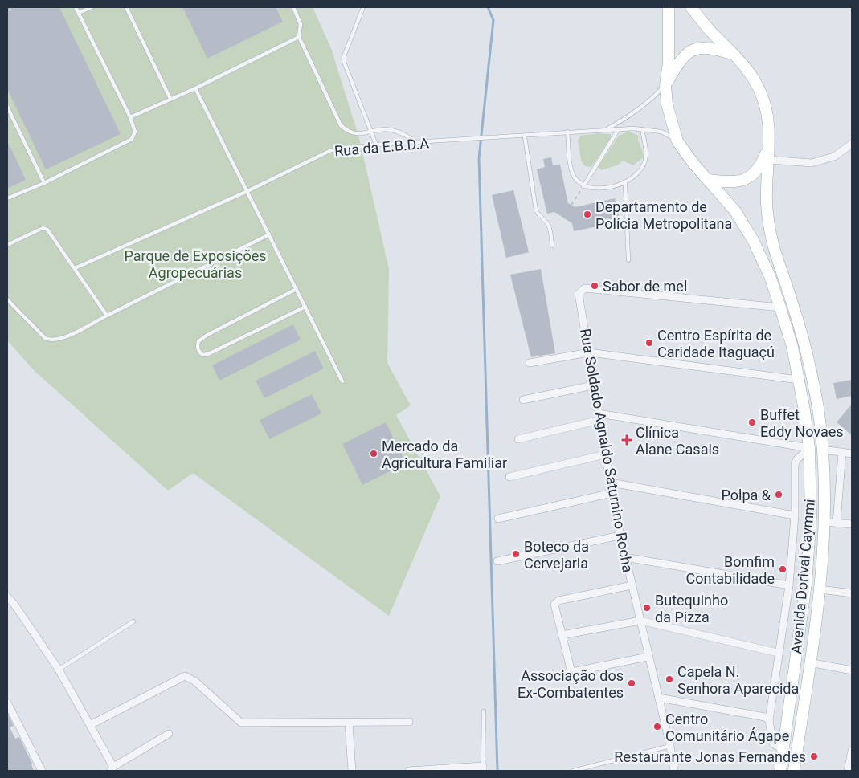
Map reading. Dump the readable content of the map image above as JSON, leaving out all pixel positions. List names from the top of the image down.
{
  "streets": {
    "main road": ["Avenida Dorival Caymmi"],
    "street": ["Rua Soldado Agnaldo Saturnino Rocha"],
    "lane": ["Rua da E.B.D.A"]
  },
  "crossings": [
    ["Rua da E.B.D.A", "Avenida Dorival Caymmi"],
    ["Rua Soldado Agnaldo Saturnino Rocha", "Avenida Dorival Caymmi"]
  ],
  "parks": ["Parque de Exposições Agropecuárias"],
  "places": {
    "other": [
      "Departamento de Polícia Metropolitana",
      "Sabor de mel",
      "Centro Espírita de Caridade Itaguaçú",
      "Buffet Eddy Novaes",
      "Mercado da Agricultura Familiar",
      "Polpa &",
      "Boteco da Cervejaria",
      "Bomfim Contabilidade",
      "Butequinho da Pizza",
      "Capela N. Senhora Aparecida",
      "Associação dos Ex-Combatentes",
      "Centro Comunitário Ágape",
      "Restaurante Jonas Fernandes"
    ],
    "health": ["Clínica Alane Casais"]
  }
}
